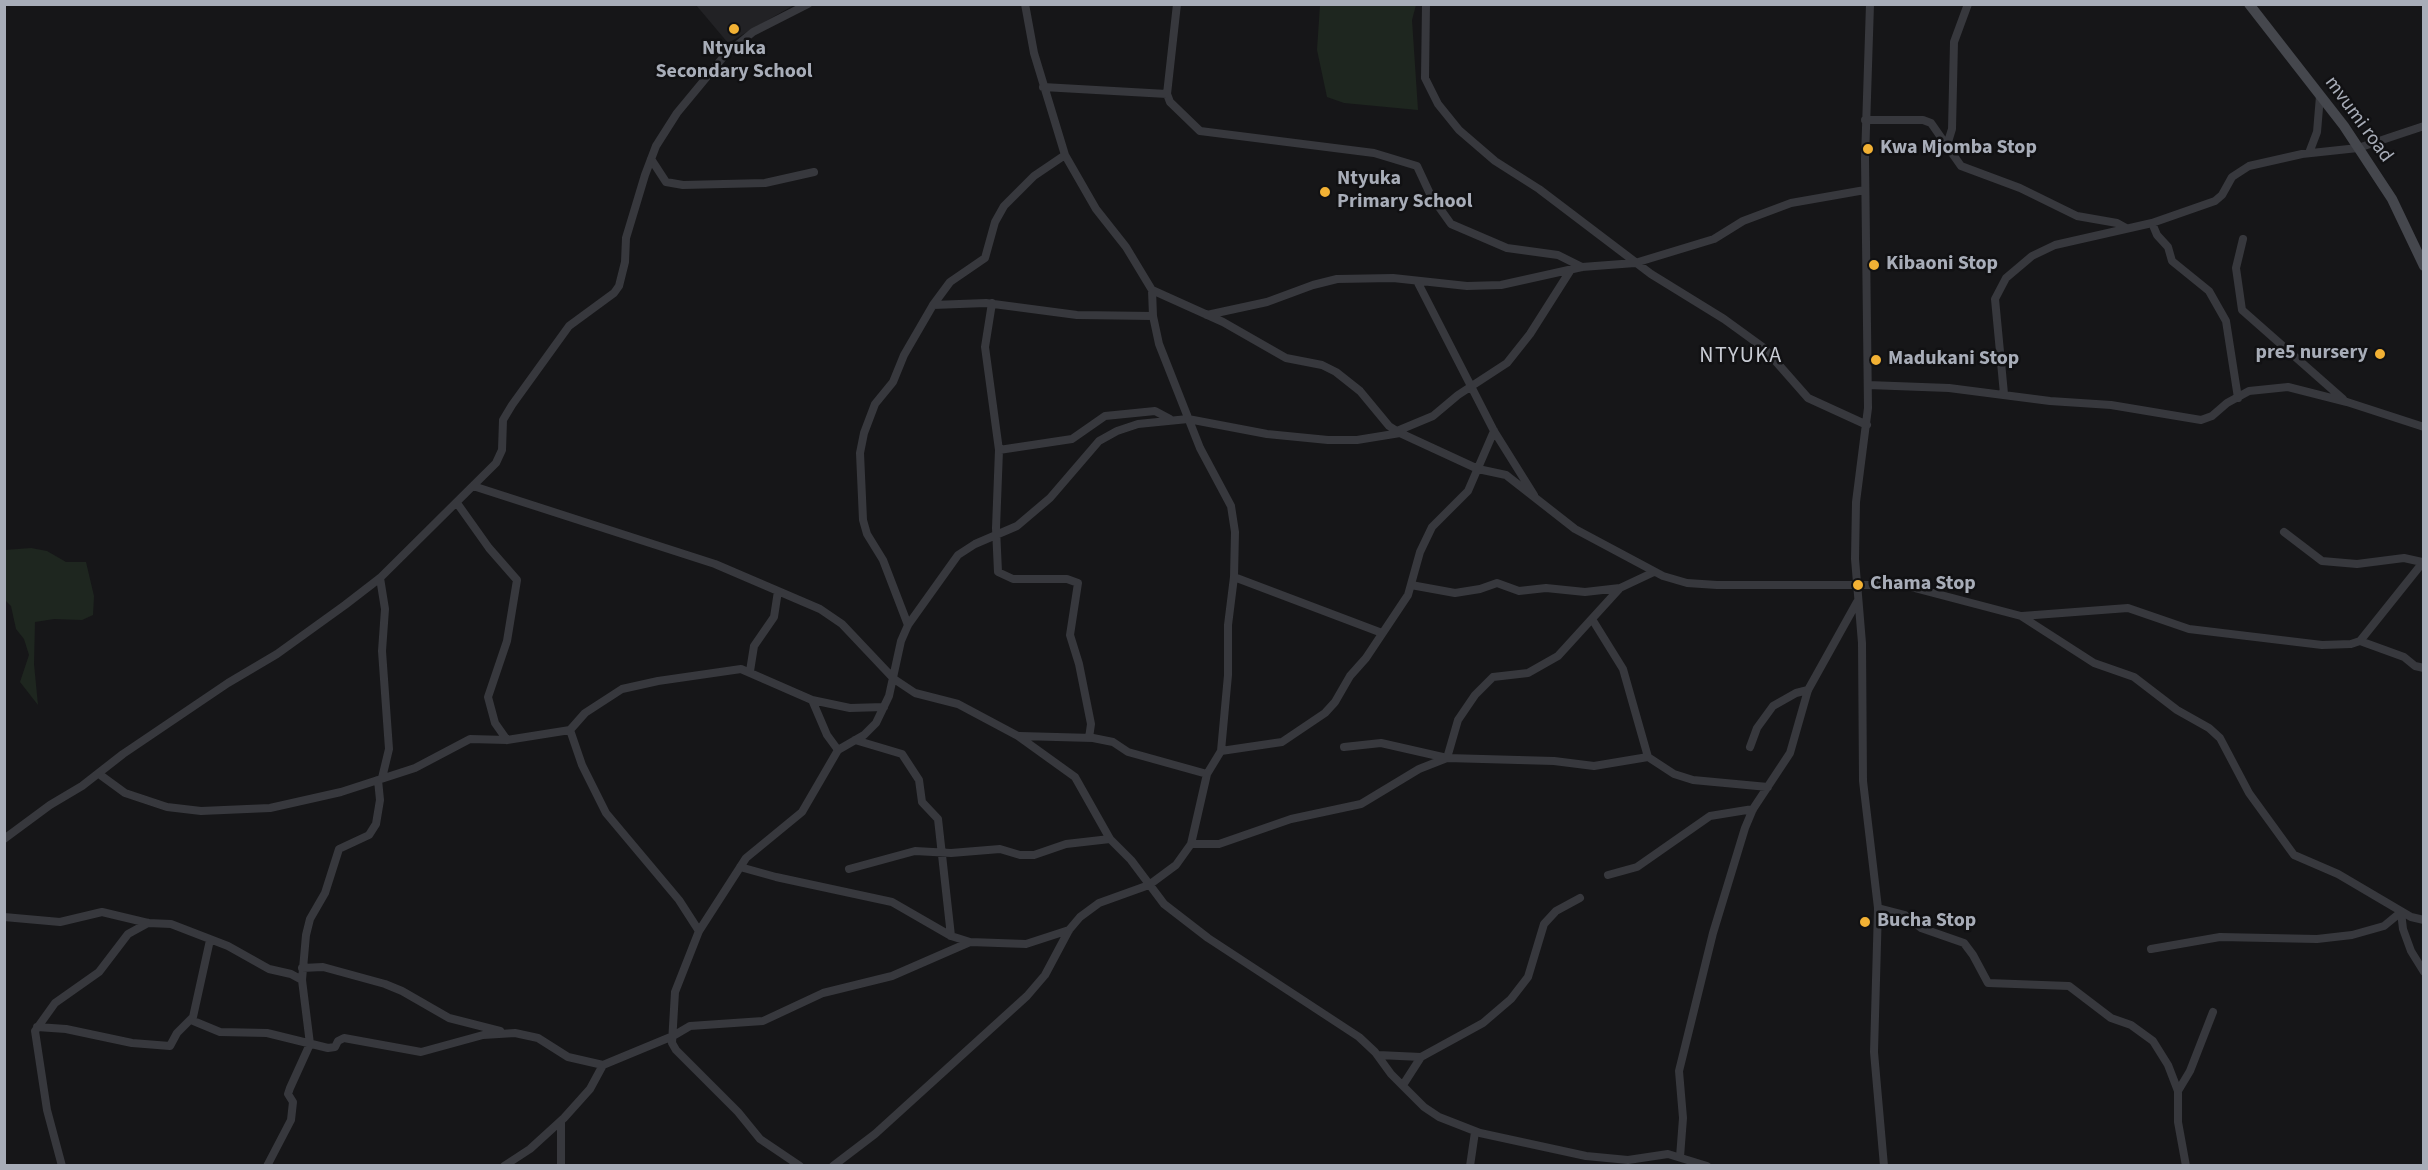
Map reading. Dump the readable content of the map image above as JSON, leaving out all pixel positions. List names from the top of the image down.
{
  "streets": {
    "street": ["mvumi road"]
  },
  "districts": ["NTYUKA"],
  "places": [
    "Ntyuka Secondary School",
    "Kwa Mjomba Stop",
    "Ntyuka Primary School",
    "Kibaoni Stop",
    "pre5 nursery",
    "Madukani Stop",
    "Chama Stop",
    "Bucha Stop"
  ]
}
